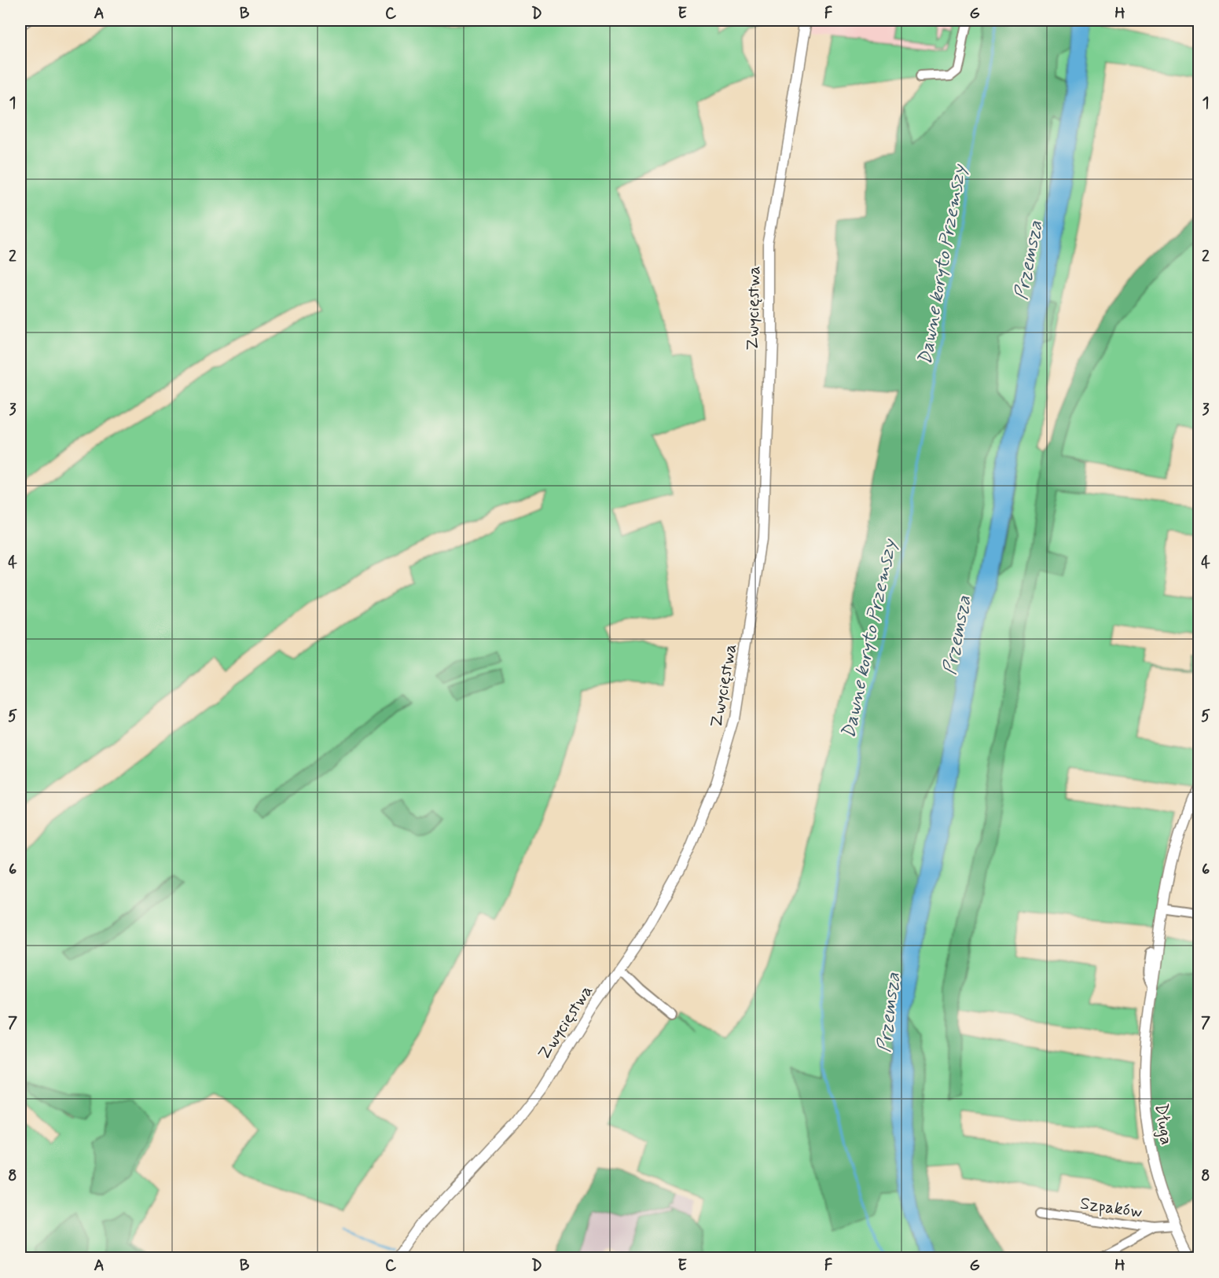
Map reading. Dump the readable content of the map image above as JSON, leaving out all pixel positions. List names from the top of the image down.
{
  "streets": {
    "street": ["Zwycięstwa", "Długa", "Szpaków"]
  },
  "crossings": [
    ["Długa", "Szpaków"]
  ],
  "water": ["Przemsza", "Dawne koryto Przemszy"],
  "grid": {
    "columns": [
      "A",
      "B",
      "C",
      "D",
      "E",
      "F",
      "G",
      "H"
    ],
    "rows": [
      "1",
      "2",
      "3",
      "4",
      "5",
      "6",
      "7",
      "8"
    ]
  }
}
